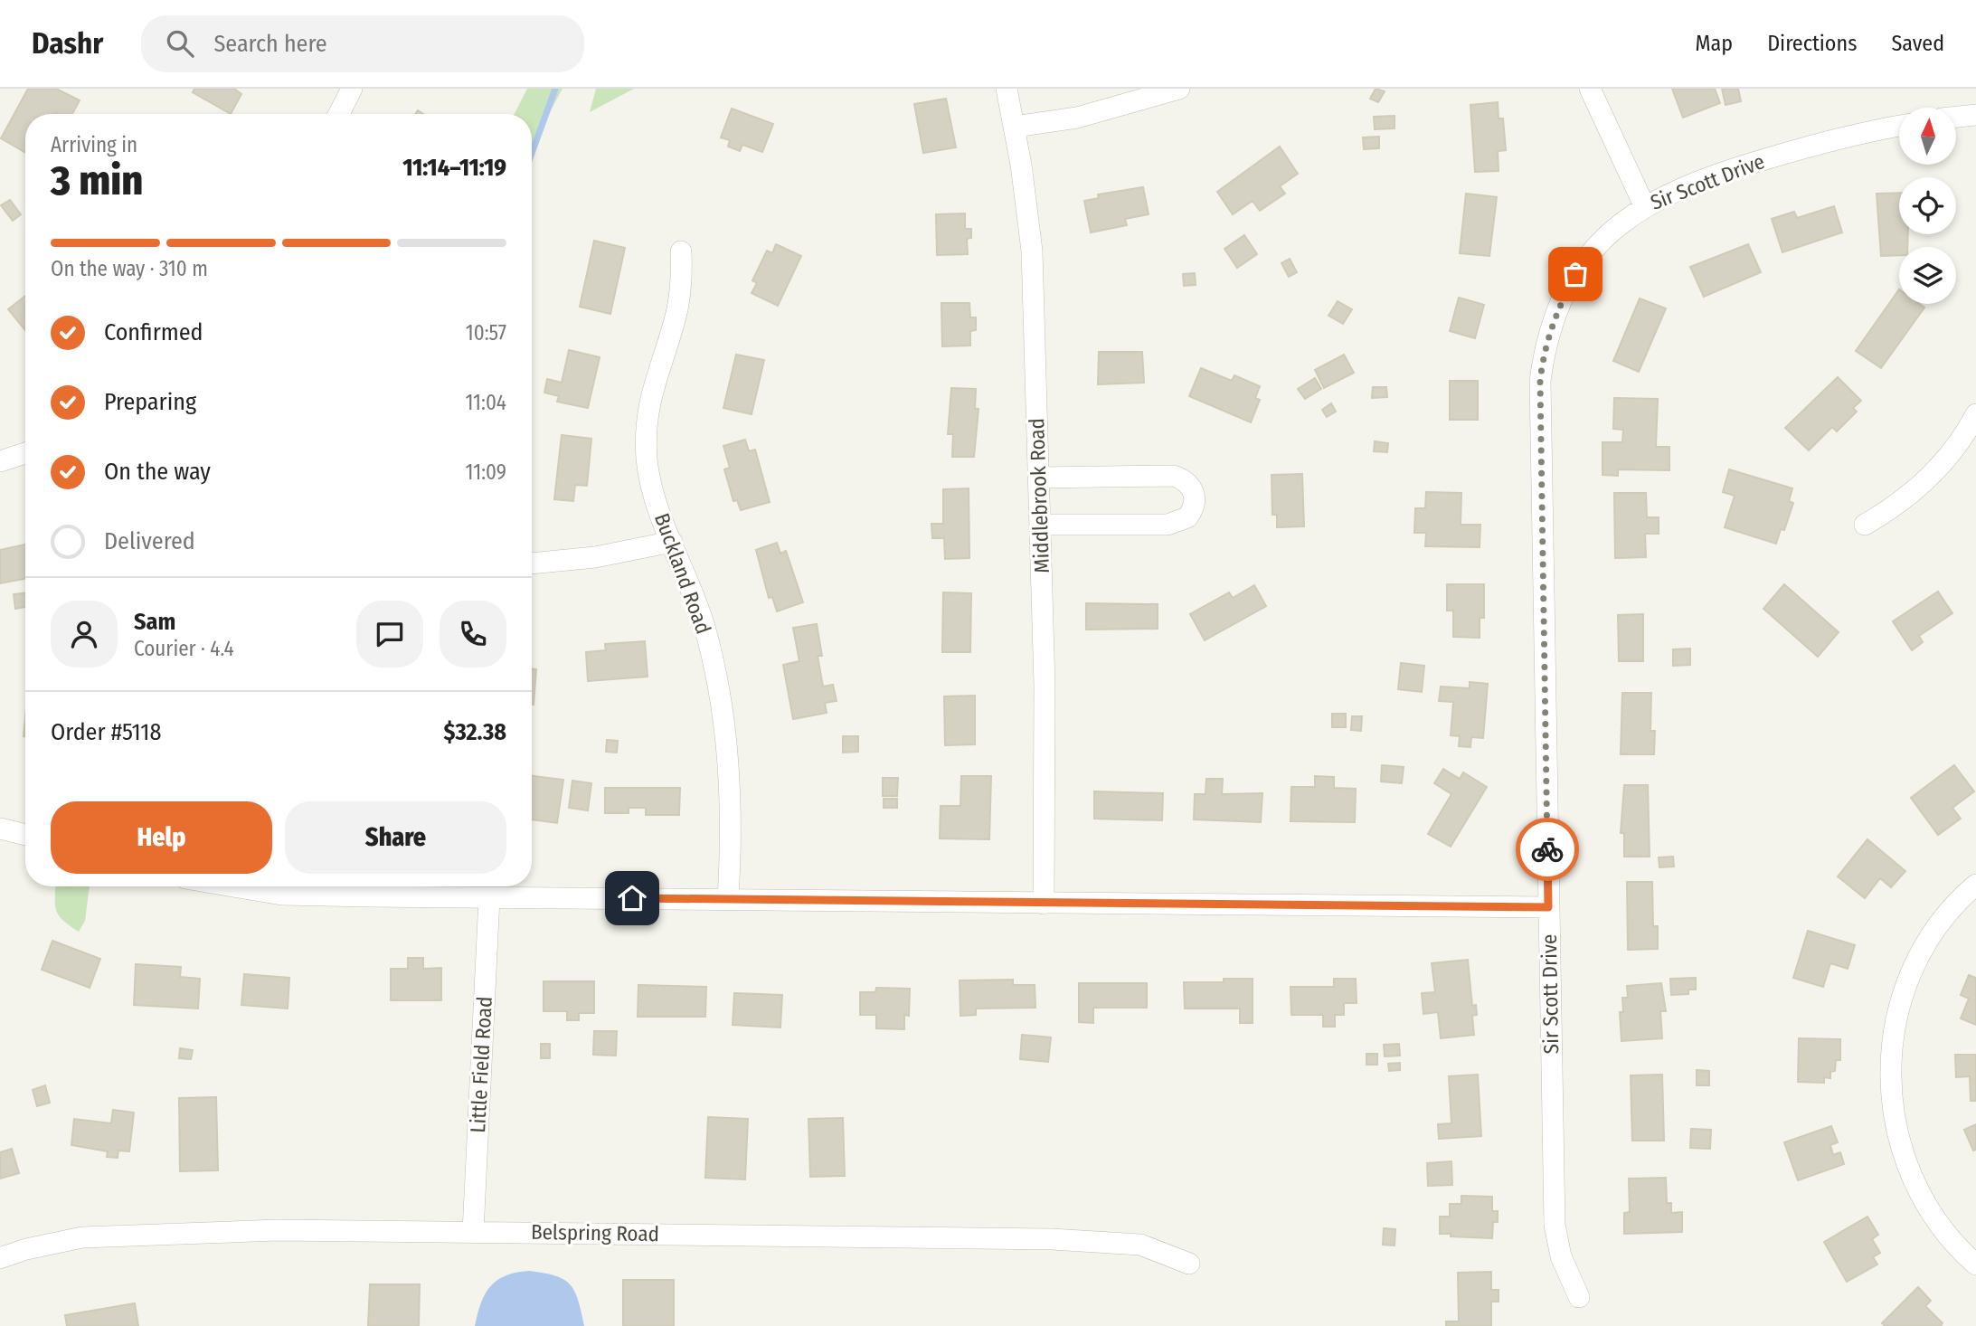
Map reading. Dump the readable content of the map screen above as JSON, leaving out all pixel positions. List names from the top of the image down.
{
  "streets": {
    "street": [
      "Sir Scott Drive",
      "Middlebrook Road",
      "Buckland Road",
      "Little Field Road",
      "Belspring Road"
    ]
  },
  "crossings": [
    ["Little Field Road", "Belspring Road"]
  ],
  "north": "top",
  "page": {
    "header": "Dashr",
    "search": "Search here",
    "nav": ["Map", "Directions", "Saved"],
    "heading": ["3 min", "Arriving in", "11:14–11:19"],
    "panel": [
      "Sam",
      "Courier · 4.4",
      "Order #5118",
      "$32.38"
    ],
    "bar": "On the way · 310 m",
    "list": [
      ["Confirmed", "10:57"],
      ["Preparing", "11:04"],
      ["On the way", "11:09"],
      "Delivered"
    ],
    "buttons": ["Help", "Share"]
  }
}
